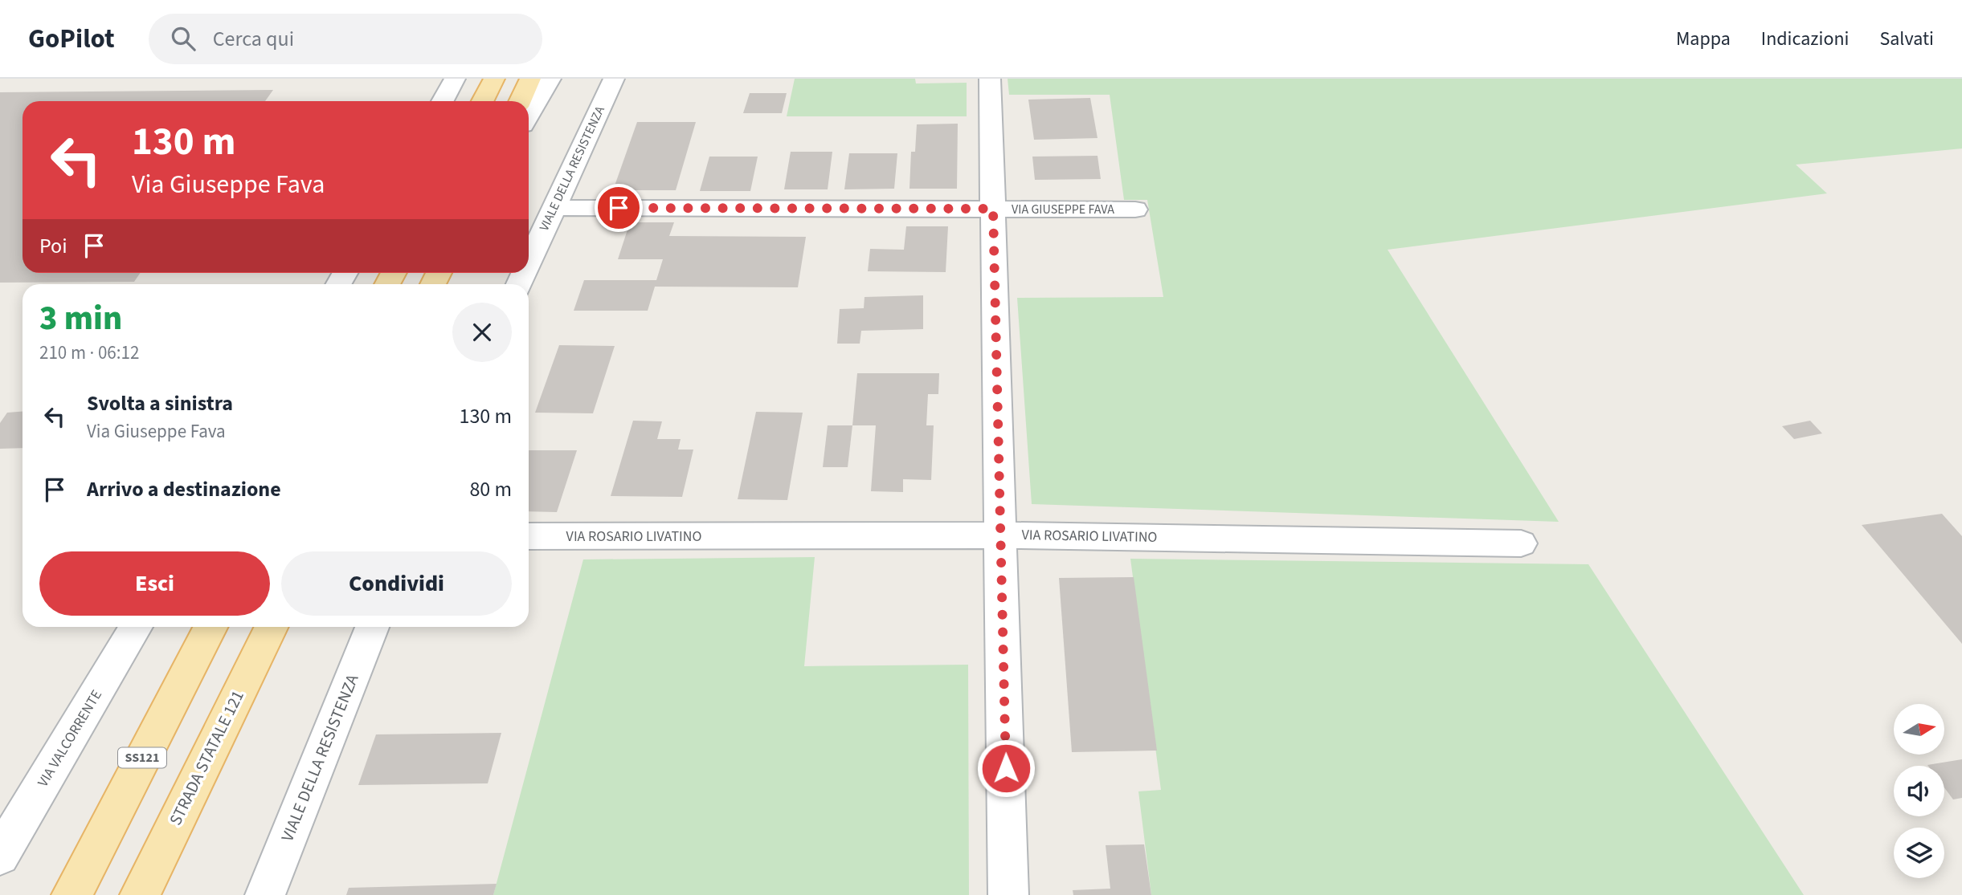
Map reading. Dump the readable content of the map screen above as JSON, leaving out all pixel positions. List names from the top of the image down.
{
  "streets": {
    "main road": ["SS121", "STRADA STATALE 121"],
    "street": [
      "VIALE DELLA RESISTENZA",
      "VIA GIUSEPPE FAVA",
      "VIA ROSARIO LIVATINO",
      "VIA VALCORRENTE"
    ]
  },
  "crossings": [
    ["VIALE DELLA RESISTENZA", "VIA GIUSEPPE FAVA"]
  ],
  "north": "right",
  "page": {
    "header": "GoPilot",
    "search": "Cerca qui",
    "nav": ["Mappa", "Indicazioni", "Salvati"],
    "turn": ["130 m", "Via Giuseppe Fava"],
    "then": "Poi",
    "heading": ["3 min", "210 m · 06:12"],
    "list": [
      {
        "name": "Svolta a sinistra",
        "note": "Via Giuseppe Fava",
        "value": "130 m"
      },
      {
        "name": "Arrivo a destinazione",
        "value": "80 m"
      }
    ],
    "buttons": ["Esci", "Condividi"]
  }
}
